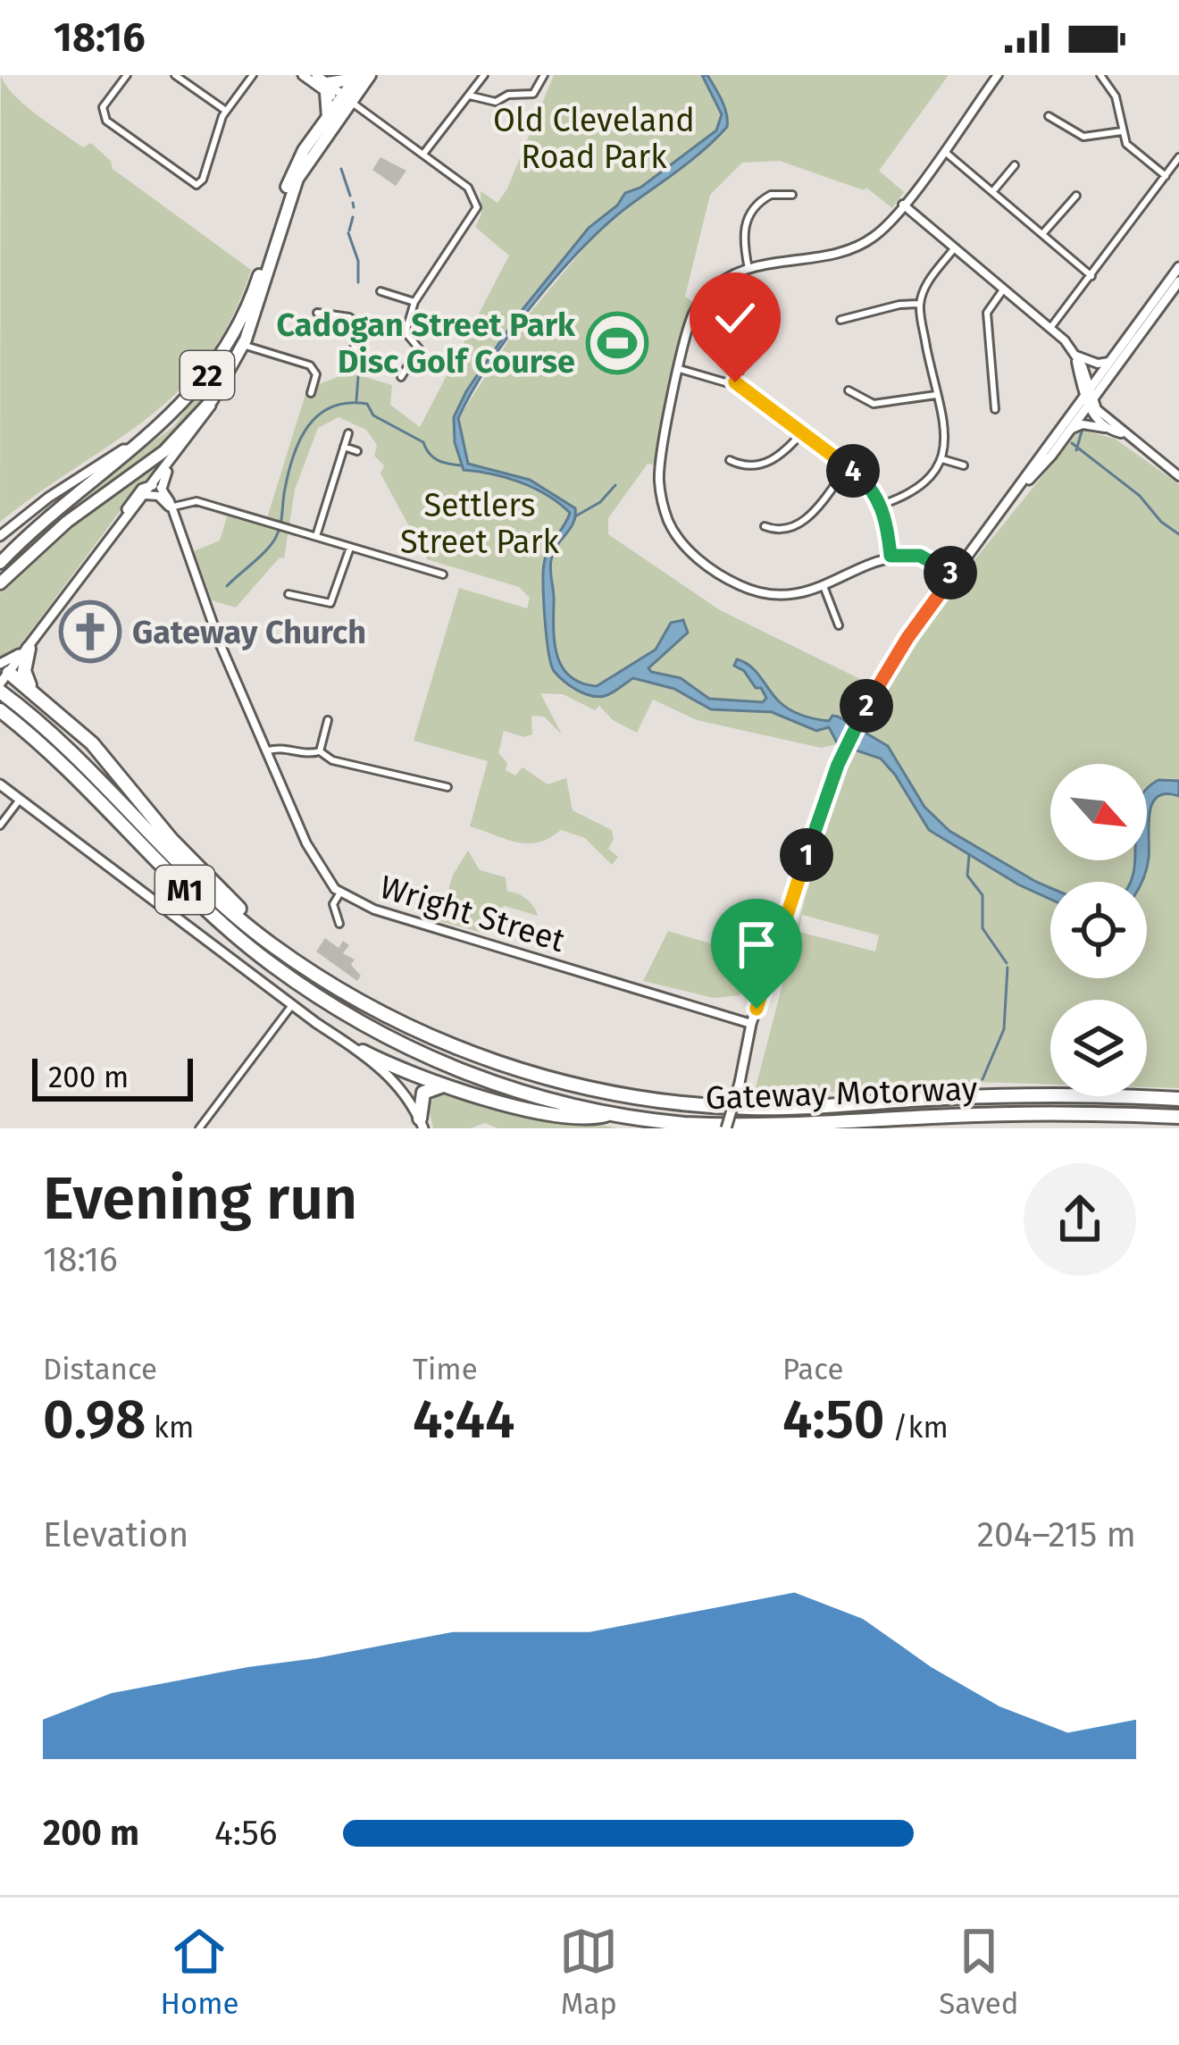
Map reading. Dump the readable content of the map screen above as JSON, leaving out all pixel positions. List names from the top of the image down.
{
  "streets": {
    "highway": ["22", "M1", "Gateway Motorway"],
    "street": ["Wright Street"]
  },
  "parks": ["Old Cleveland Road Park", "Settlers Street Park"],
  "places": {
    "sports": ["Cadogan Street Park Disc Golf Course"],
    "church": ["Gateway Church"]
  },
  "scale_bar": "200 m",
  "north": "bottom right",
  "page": {
    "status": "18:16",
    "pins": [
      "4",
      "3",
      "2",
      "1"
    ],
    "scale": "200 m",
    "heading": ["Evening run", "18:16"],
    "stats": [
      ["Distance", "0.98 km"],
      ["Time", "4:44"],
      ["Pace", "4:50 /km"]
    ],
    "chart": ["Elevation", "204–215 m"],
    "list": [
      {
        "name": "200 m",
        "note": "4:56"
      }
    ],
    "tabs": ["Home", "Map", "Saved"]
  }
}
